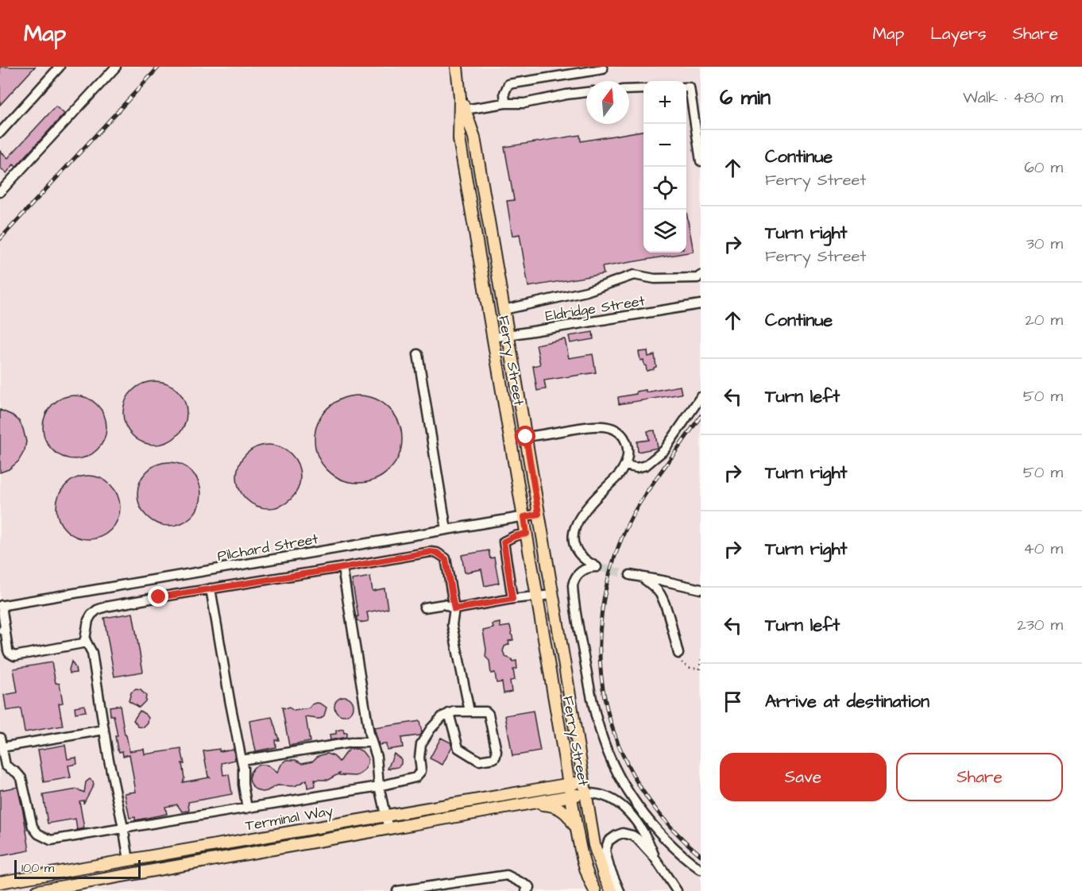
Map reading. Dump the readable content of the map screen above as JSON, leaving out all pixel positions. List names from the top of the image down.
{
  "streets": {
    "main road": ["Ferry Street", "Terminal Way"],
    "street": ["Eldridge Street", "Pilchard Street"]
  },
  "crossings": [
    ["Eldridge Street", "Ferry Street"],
    ["Ferry Street", "Pilchard Street"],
    ["Ferry Street", "Terminal Way"]
  ],
  "scale_bar": "100 m",
  "north": "top",
  "page": {
    "header": "Map",
    "nav": ["Map", "Layers", "Share"],
    "heading": ["6 min", "Walk · 480 m"],
    "map_buttons": ["+", "−"],
    "list": [
      ["Continue", "Ferry Street", "60 m"],
      ["Turn right", "Ferry Street", "30 m"],
      ["Continue", "20 m"],
      ["Turn left", "50 m"],
      ["Turn right", "50 m"],
      ["Turn right", "40 m"],
      ["Turn left", "230 m"],
      "Arrive at destination"
    ],
    "buttons": ["Save", "Share"],
    "scale": "100 m"
  }
}
